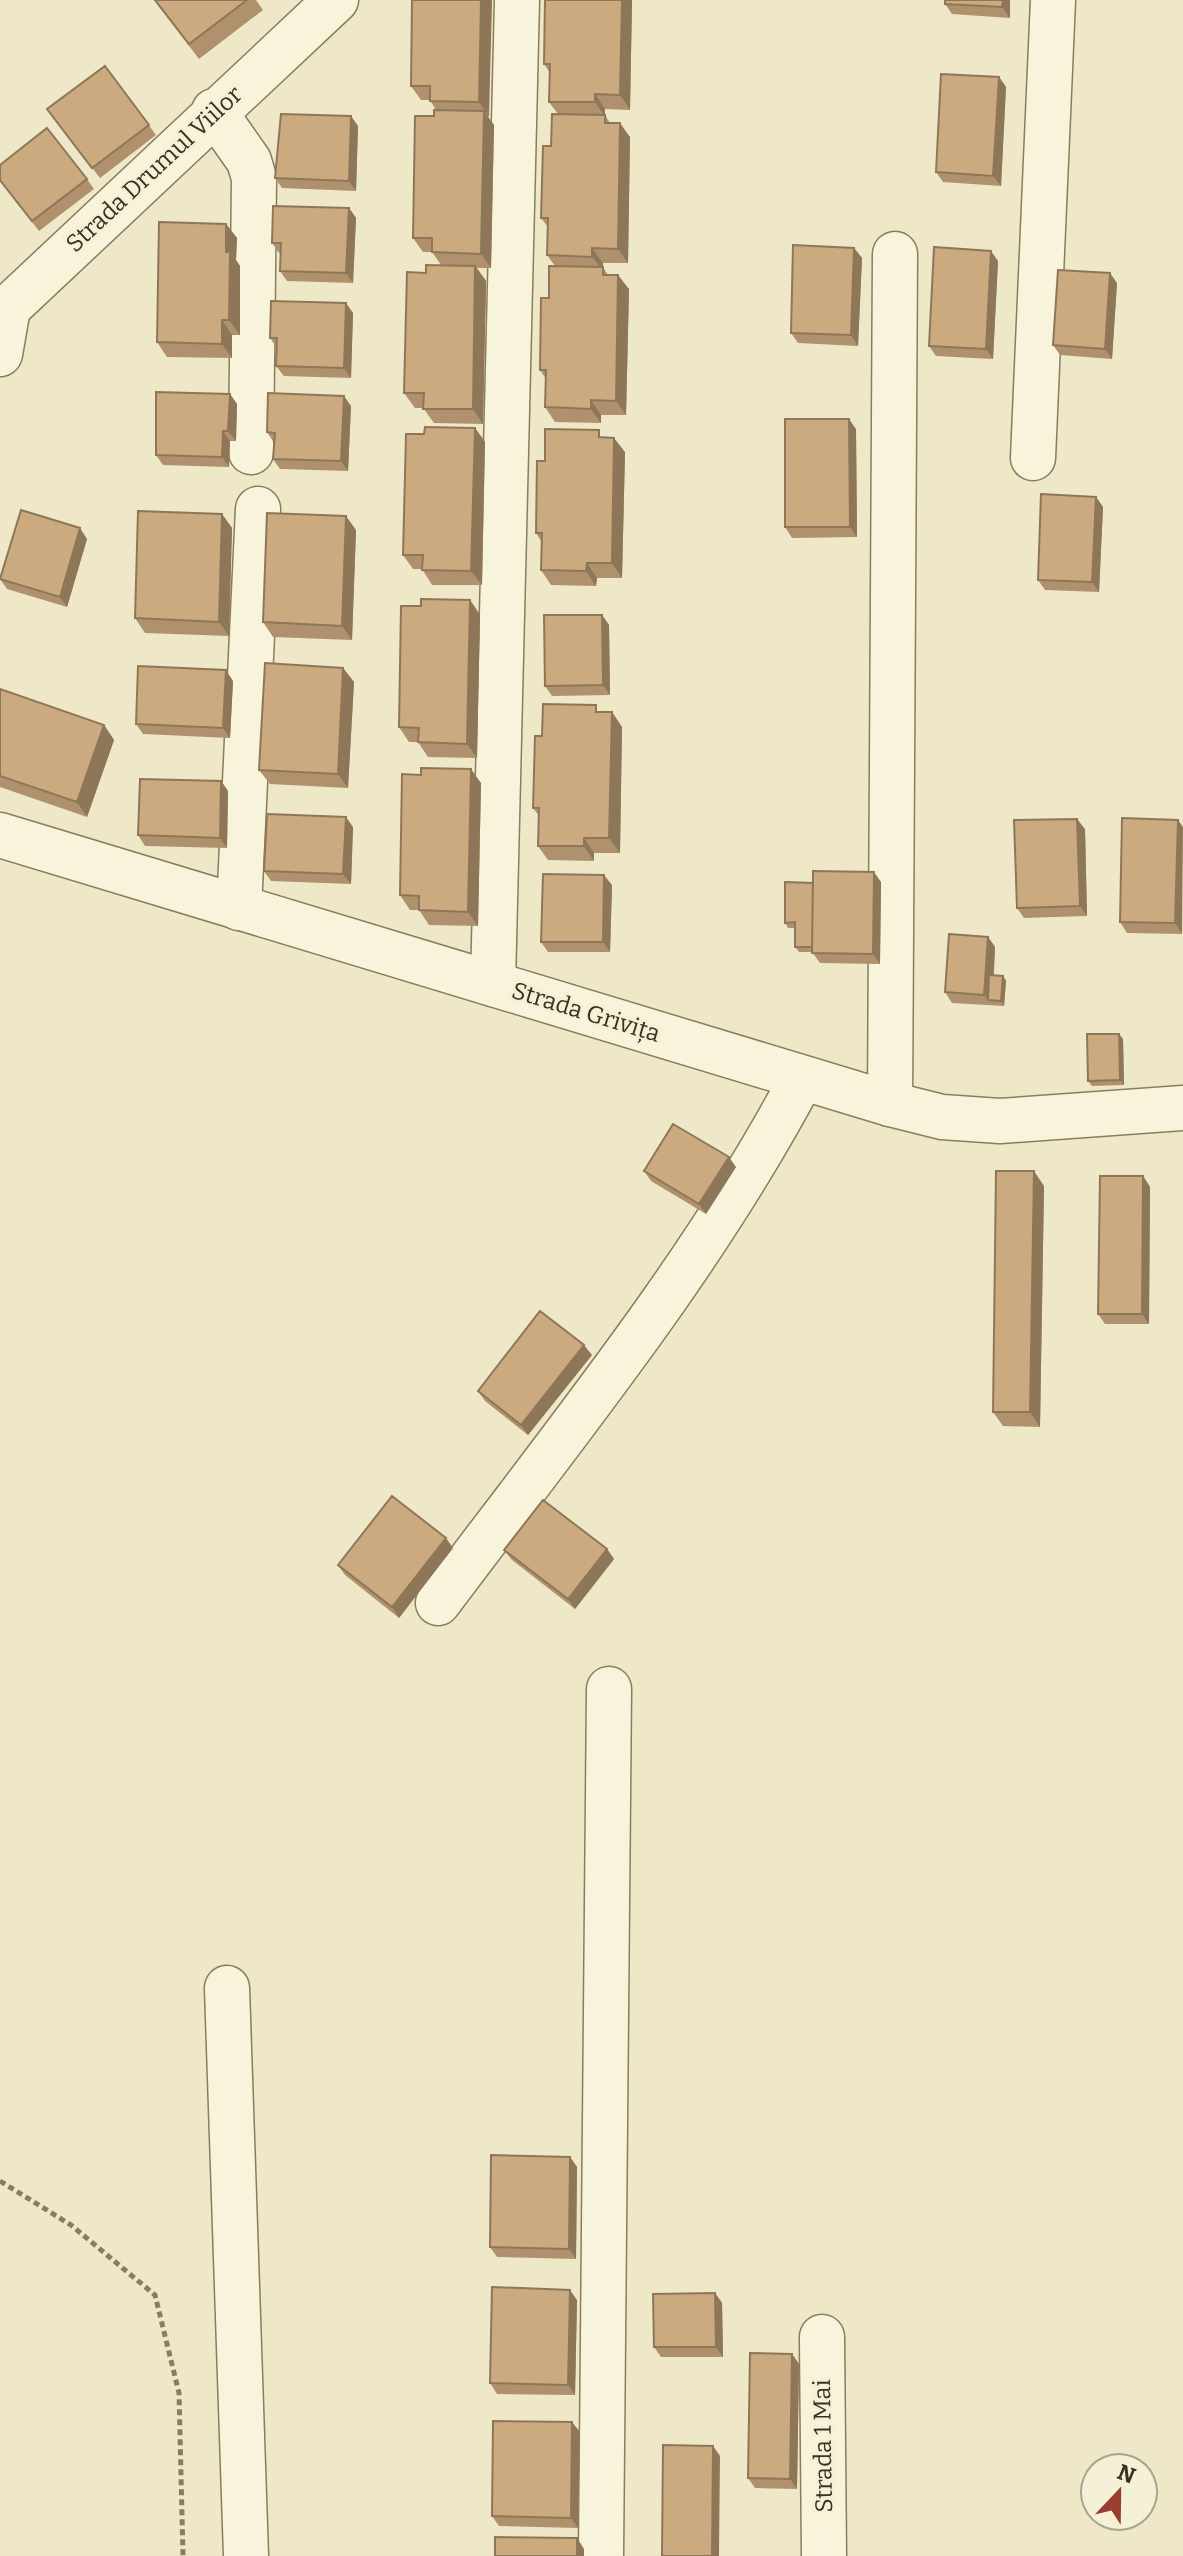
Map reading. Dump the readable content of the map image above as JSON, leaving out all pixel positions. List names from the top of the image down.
{
  "streets": {
    "street": ["Strada Drumul Viilor", "Strada Grivița", "Strada 1 Mai"]
  },
  "north": "top"
}
